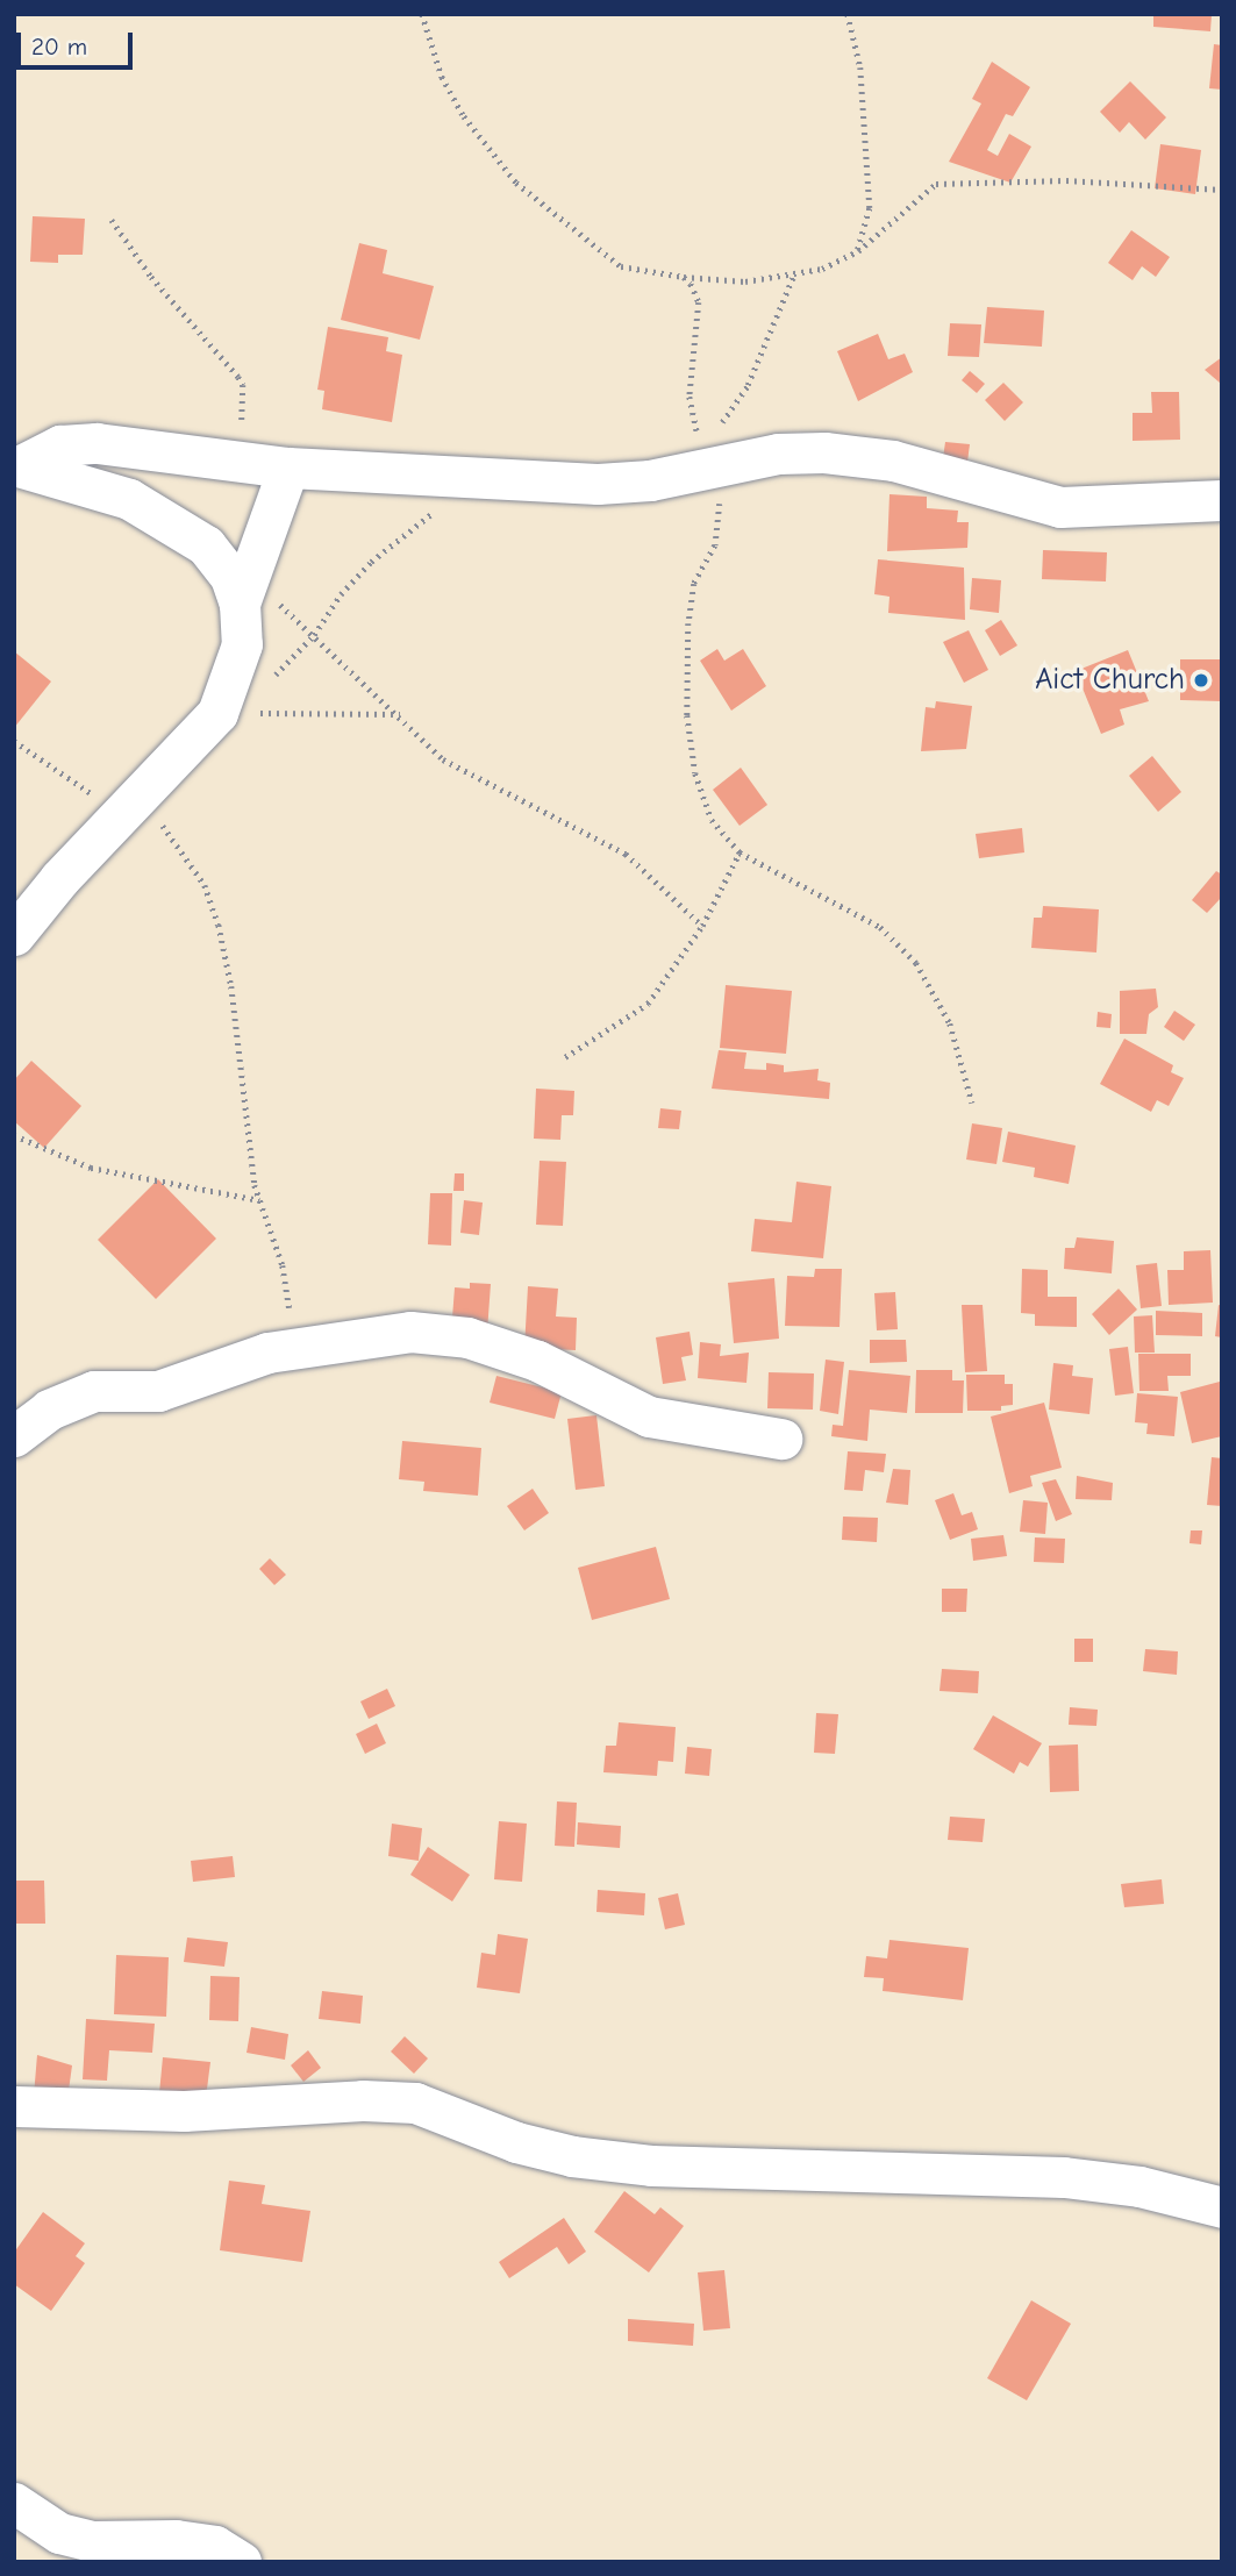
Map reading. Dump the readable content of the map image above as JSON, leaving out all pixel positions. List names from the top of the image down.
{
  "places": ["Aict Church"],
  "scale_bar": "20 m"
}
